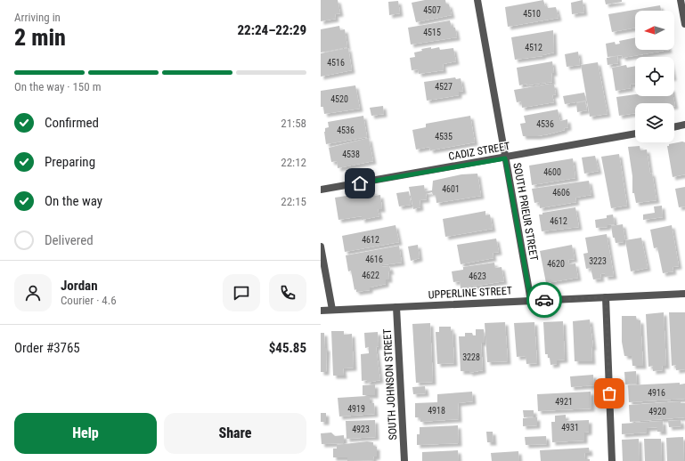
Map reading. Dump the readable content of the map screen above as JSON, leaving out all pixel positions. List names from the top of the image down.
{
  "streets": {
    "street": [
      "CADIZ STREET",
      "SOUTH PRIEUR STREET",
      "UPPERLINE STREET",
      "SOUTH JOHNSON STREET"
    ]
  },
  "crossings": [
    ["CADIZ STREET", "SOUTH PRIEUR STREET"],
    ["SOUTH PRIEUR STREET", "UPPERLINE STREET"],
    ["UPPERLINE STREET", "SOUTH JOHNSON STREET"]
  ],
  "house_numbers": [
    "4507",
    "4510",
    "4515",
    "4512",
    "4516",
    "4527",
    "4520",
    "4536",
    "4536",
    "4535",
    "4538",
    "4600",
    "4601",
    "4606",
    "4612",
    "4612",
    "4616",
    "3223",
    "4620",
    "4622",
    "4623",
    "3228",
    "4916",
    "4921",
    "4919",
    "4918",
    "4920",
    "4931",
    "4923"
  ],
  "north": "left",
  "page": {
    "heading": ["2 min", "Arriving in", "22:24–22:29"],
    "panel": [
      "Jordan",
      "Courier · 4.6",
      "Order #3765",
      "$45.85"
    ],
    "bar": "On the way · 150 m",
    "list": [
      ["Confirmed", "21:58"],
      ["Preparing", "22:12"],
      ["On the way", "22:15"],
      "Delivered"
    ],
    "buttons": ["Help", "Share"]
  }
}
